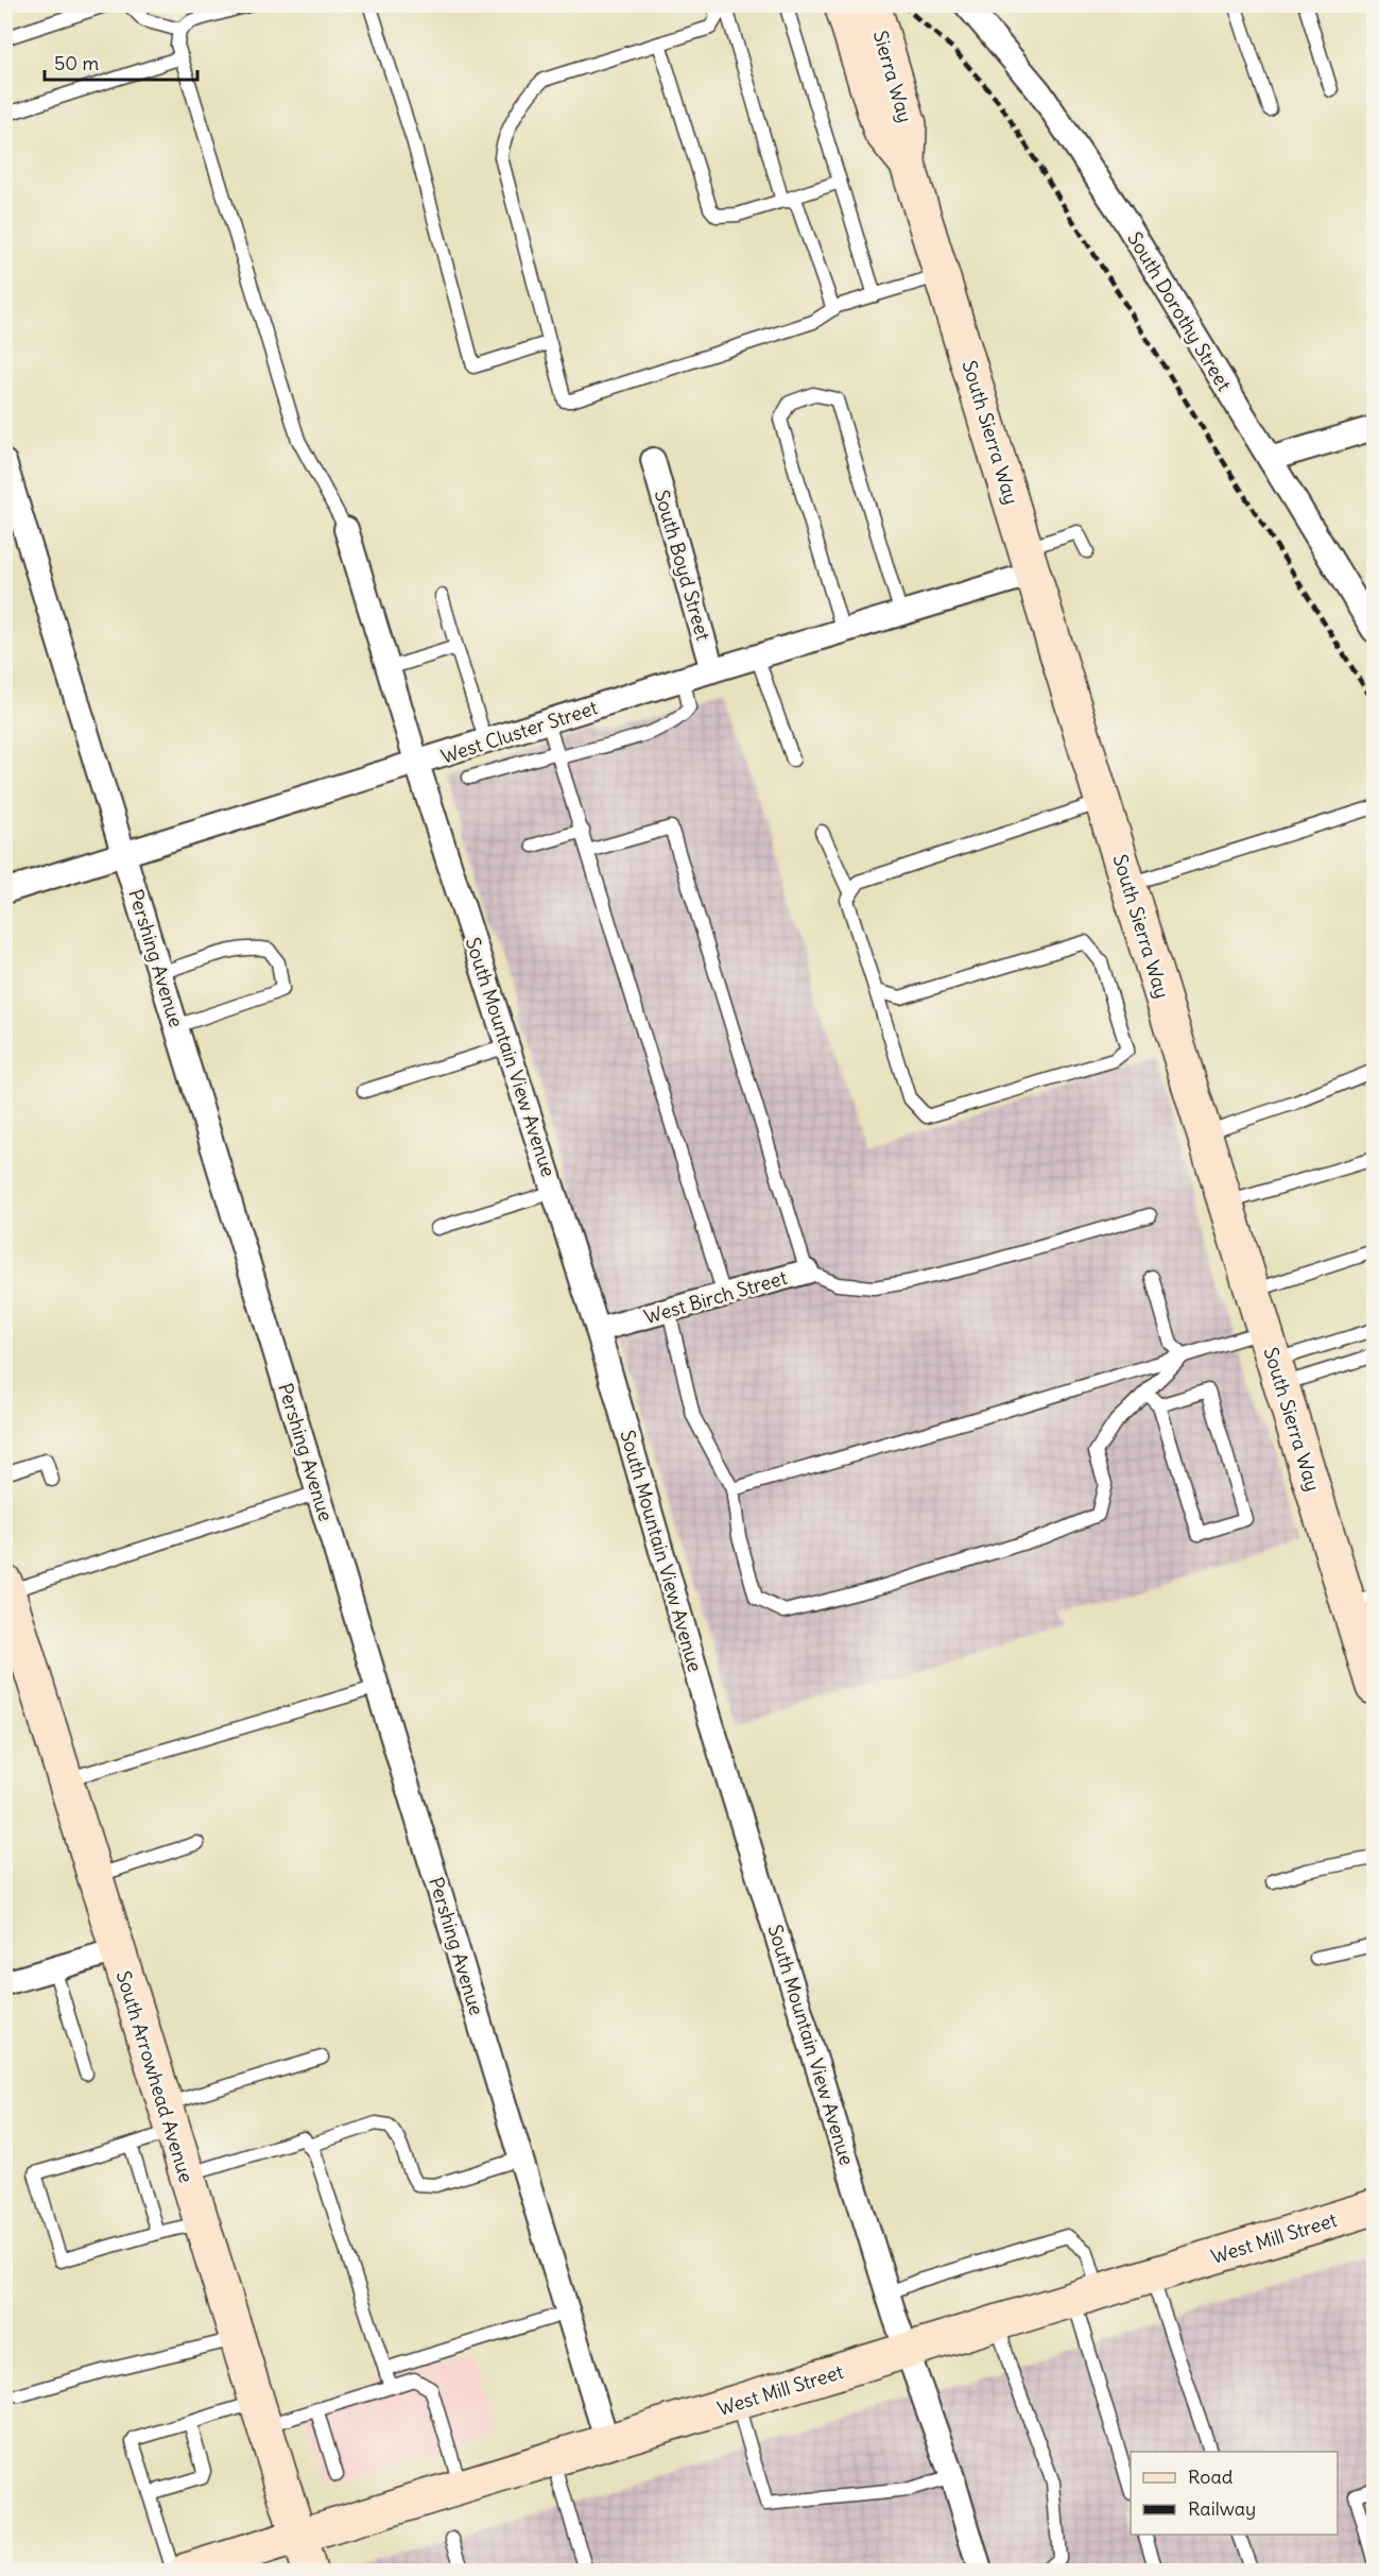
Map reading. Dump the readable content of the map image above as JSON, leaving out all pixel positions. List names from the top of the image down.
{
  "streets": {
    "main road": [
      "Sierra Way",
      "South Sierra Way",
      "South Arrowhead Avenue",
      "West Mill Street"
    ],
    "street": [
      "South Dorothy Street",
      "South Boyd Street",
      "West Cluster Street",
      "Pershing Avenue",
      "South Mountain View Avenue",
      "West Birch Street"
    ]
  },
  "crossings": [
    ["Sierra Way", "South Sierra Way"],
    ["South Sierra Way", "West Cluster Street"],
    ["South Boyd Street", "West Cluster Street"],
    ["West Cluster Street", "Pershing Avenue"],
    ["West Cluster Street", "South Mountain View Avenue"],
    ["Pershing Avenue", "West Mill Street"],
    ["South Mountain View Avenue", "West Birch Street"],
    ["South Mountain View Avenue", "West Mill Street"],
    ["South Arrowhead Avenue", "West Mill Street"]
  ],
  "legend": ["Road", "Railway"],
  "scale_bar": "50 m"
}
